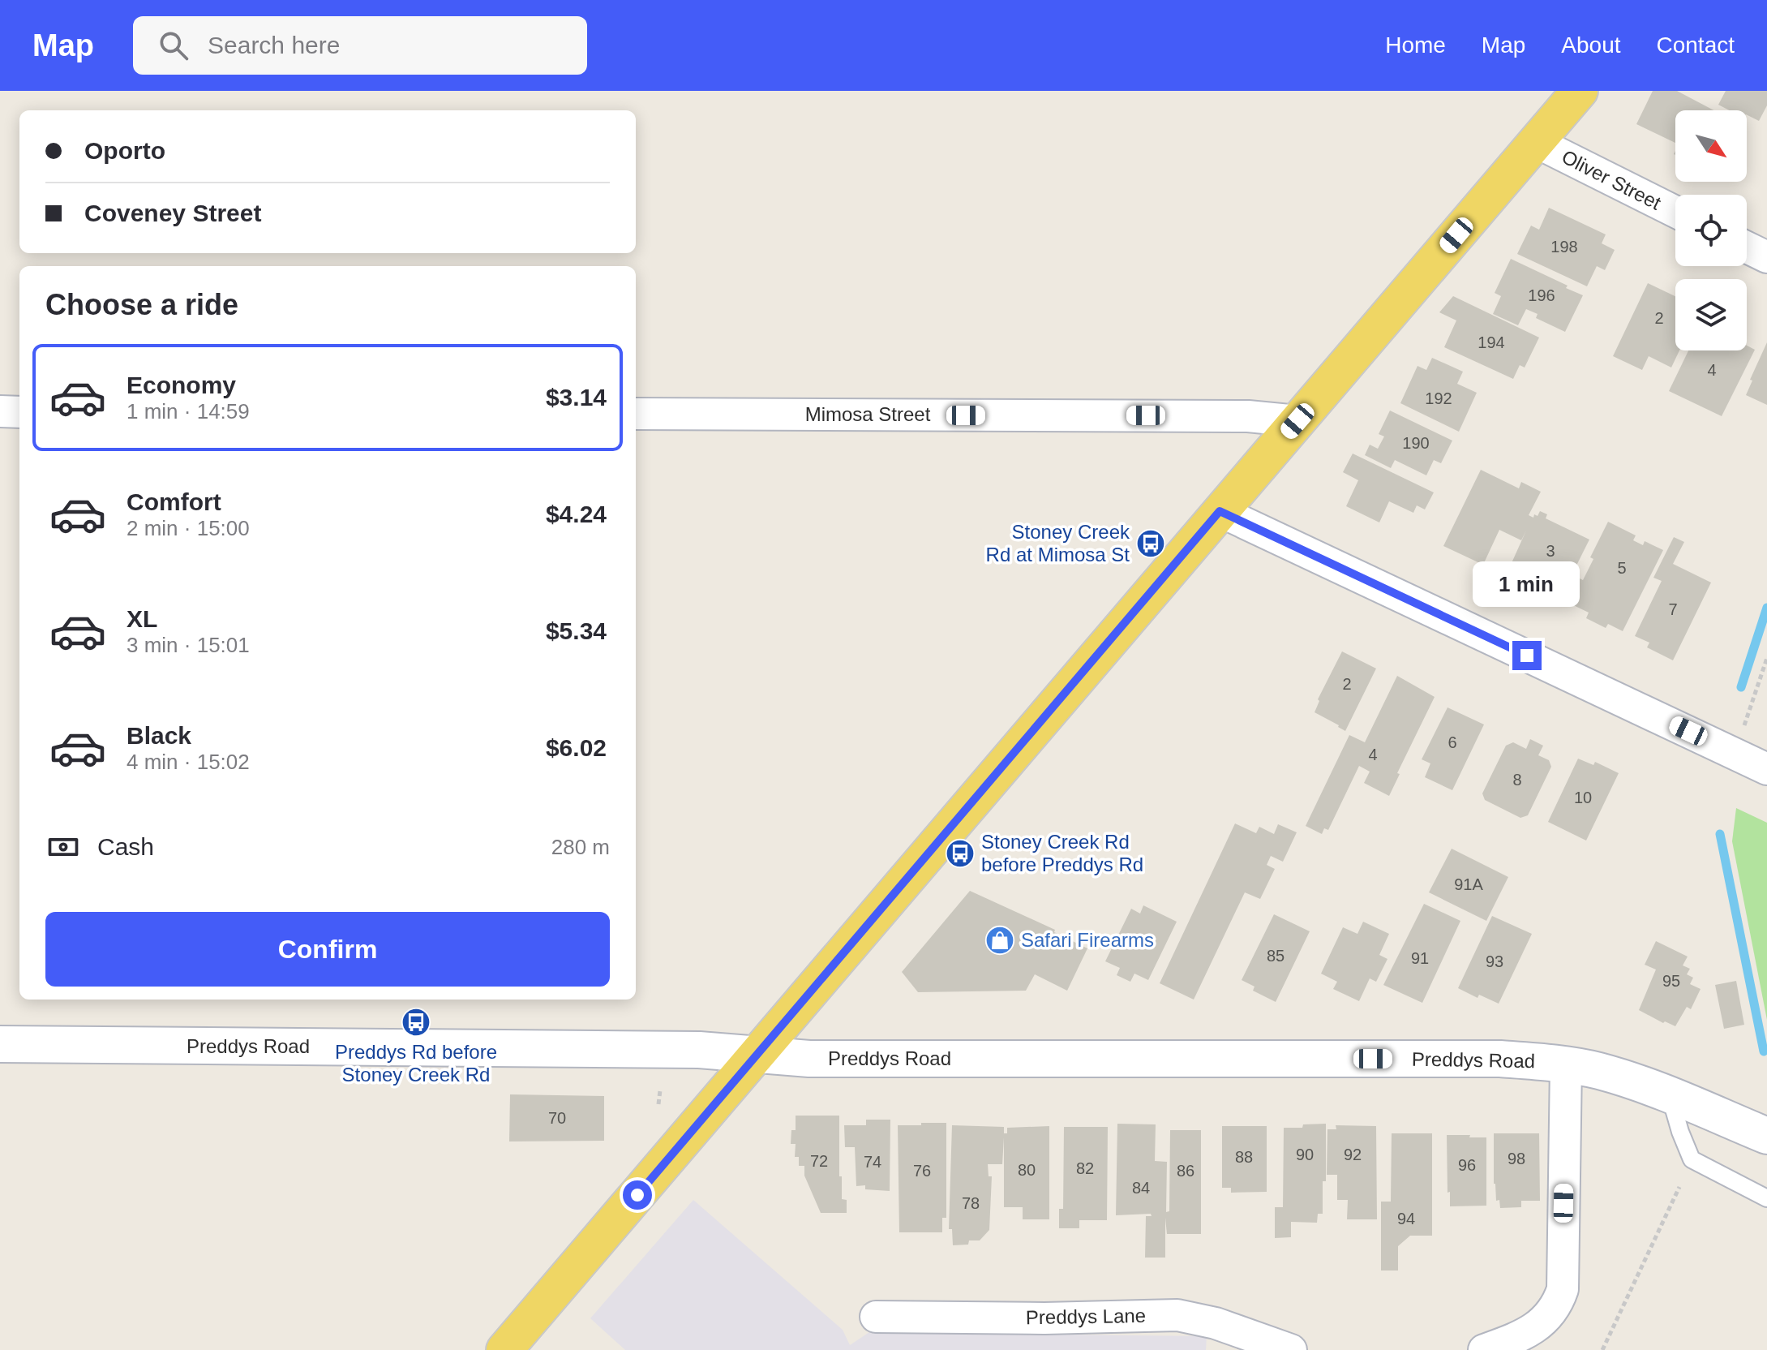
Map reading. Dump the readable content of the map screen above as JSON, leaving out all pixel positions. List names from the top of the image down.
{
  "streets": {
    "main road": ["Preddys Road"],
    "street": ["Oliver Street", "Mimosa Street", "Preddys Lane"]
  },
  "places": {
    "bus stop": ["Stoney Creek Rd at Mimosa St", "Stoney Creek Rd before Preddys Rd", "Preddys Rd before Stoney Creek Rd"],
    "shop": ["Safari Firearms"]
  },
  "house_numbers": [
    "198",
    "196",
    "2",
    "194",
    "4",
    "192",
    "190",
    "3",
    "5",
    "7",
    "2",
    "6",
    "4",
    "8",
    "10",
    "91A",
    "85",
    "91",
    "93",
    "95",
    "70",
    "90",
    "92",
    "88",
    "98",
    "72",
    "74",
    "96",
    "82",
    "80",
    "76",
    "86",
    "84",
    "78",
    "94"
  ],
  "north": "bottom right",
  "page": {
    "header": "Map",
    "search": "Search here",
    "nav": [
      "Home",
      "Map",
      "About",
      "Contact"
    ],
    "banner": ["Oporto", "Coveney Street"],
    "heading": "Choose a ride",
    "list": [
      {
        "name": "Economy",
        "note": "1 min · 14:59",
        "value": "$3.14"
      },
      {
        "name": "Comfort",
        "note": "2 min · 15:00",
        "value": "$4.24"
      },
      {
        "name": "XL",
        "note": "3 min · 15:01",
        "value": "$5.34"
      },
      {
        "name": "Black",
        "note": "4 min · 15:02",
        "value": "$6.02"
      }
    ],
    "bubble": "1 min",
    "pay": ["Cash", "280 m"],
    "buttons": "Confirm"
  }
}
